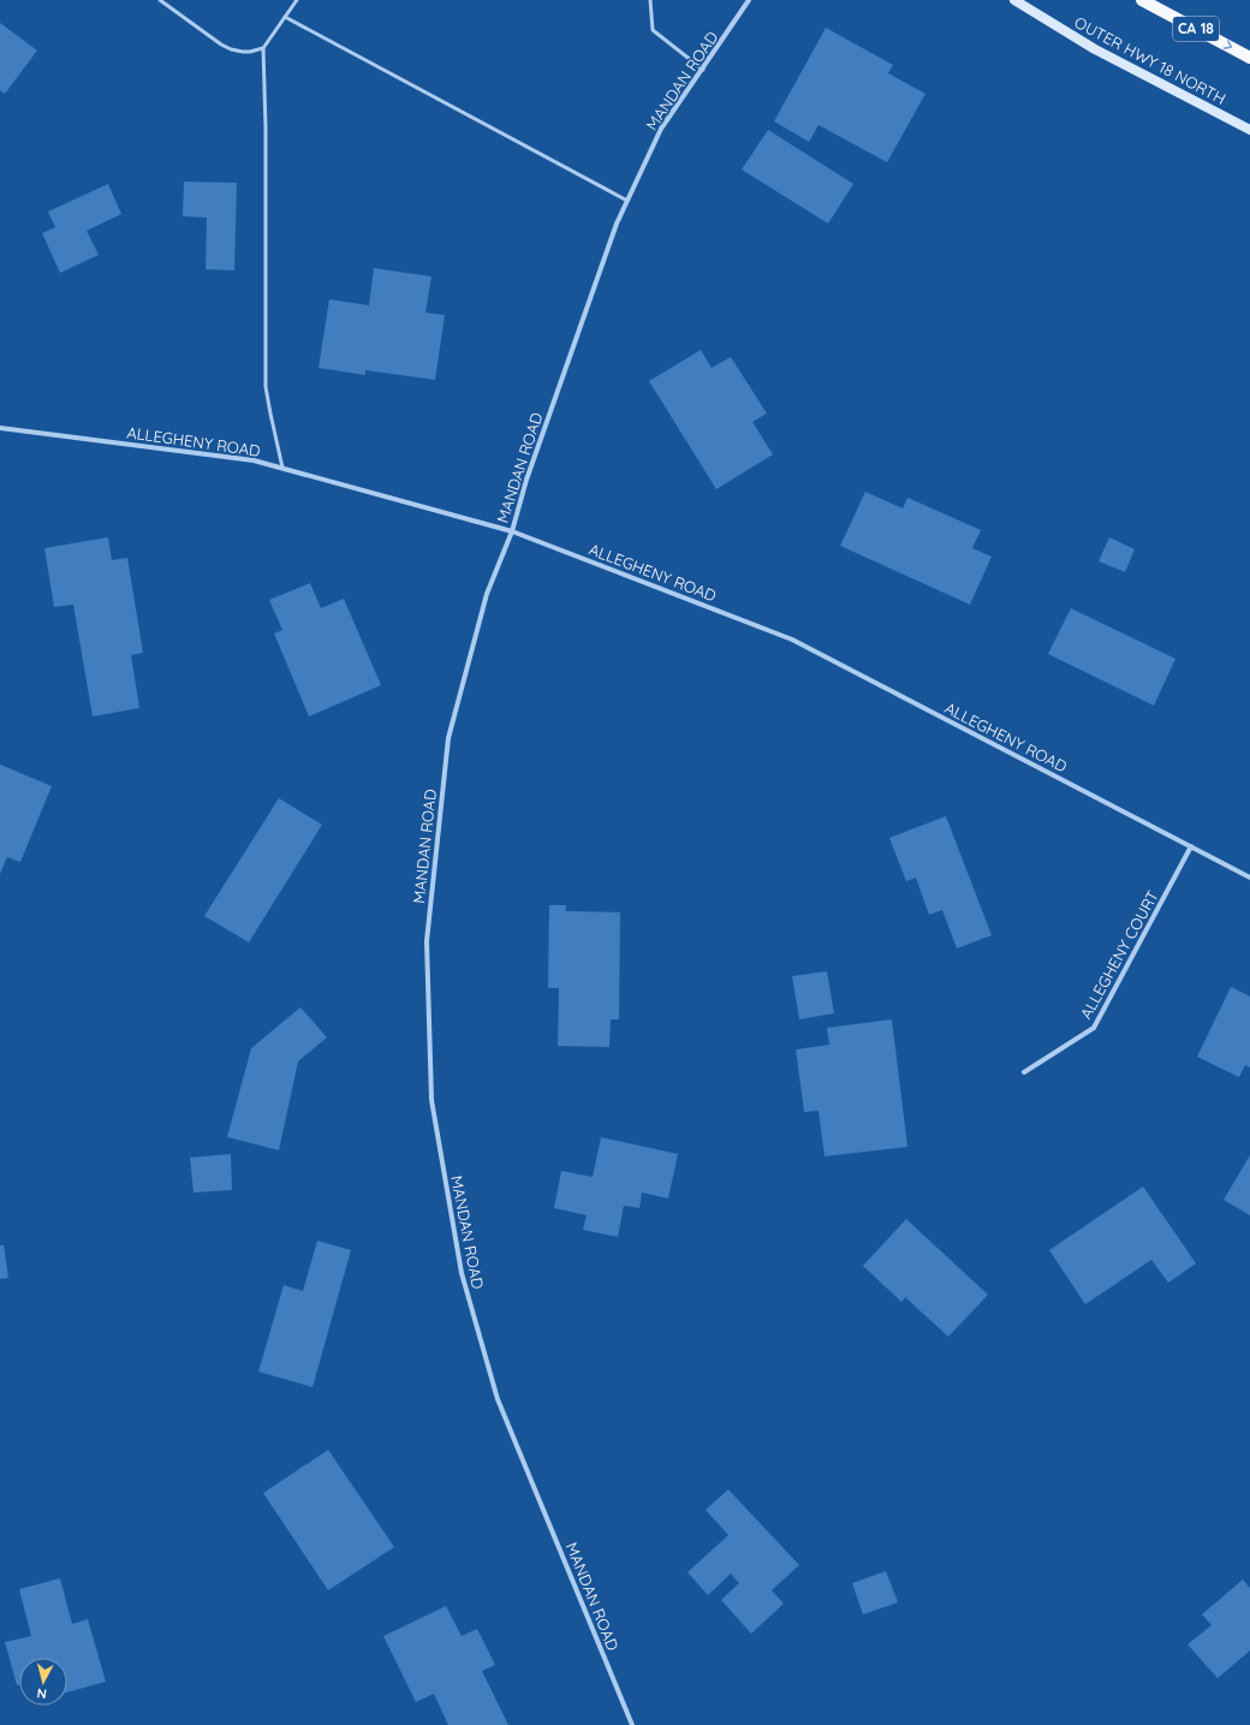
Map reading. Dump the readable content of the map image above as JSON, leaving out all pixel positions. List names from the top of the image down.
{
  "streets": {
    "main road": ["CA 18"],
    "street": [
      "OUTER HWY 18 NORTH",
      "MANDAN ROAD",
      "ALLEGHENY ROAD",
      "ALLEGHENY COURT"
    ]
  },
  "crossings": [
    ["MANDAN ROAD", "ALLEGHENY ROAD"],
    ["ALLEGHENY ROAD", "ALLEGHENY COURT"]
  ],
  "north": "bottom"
}
